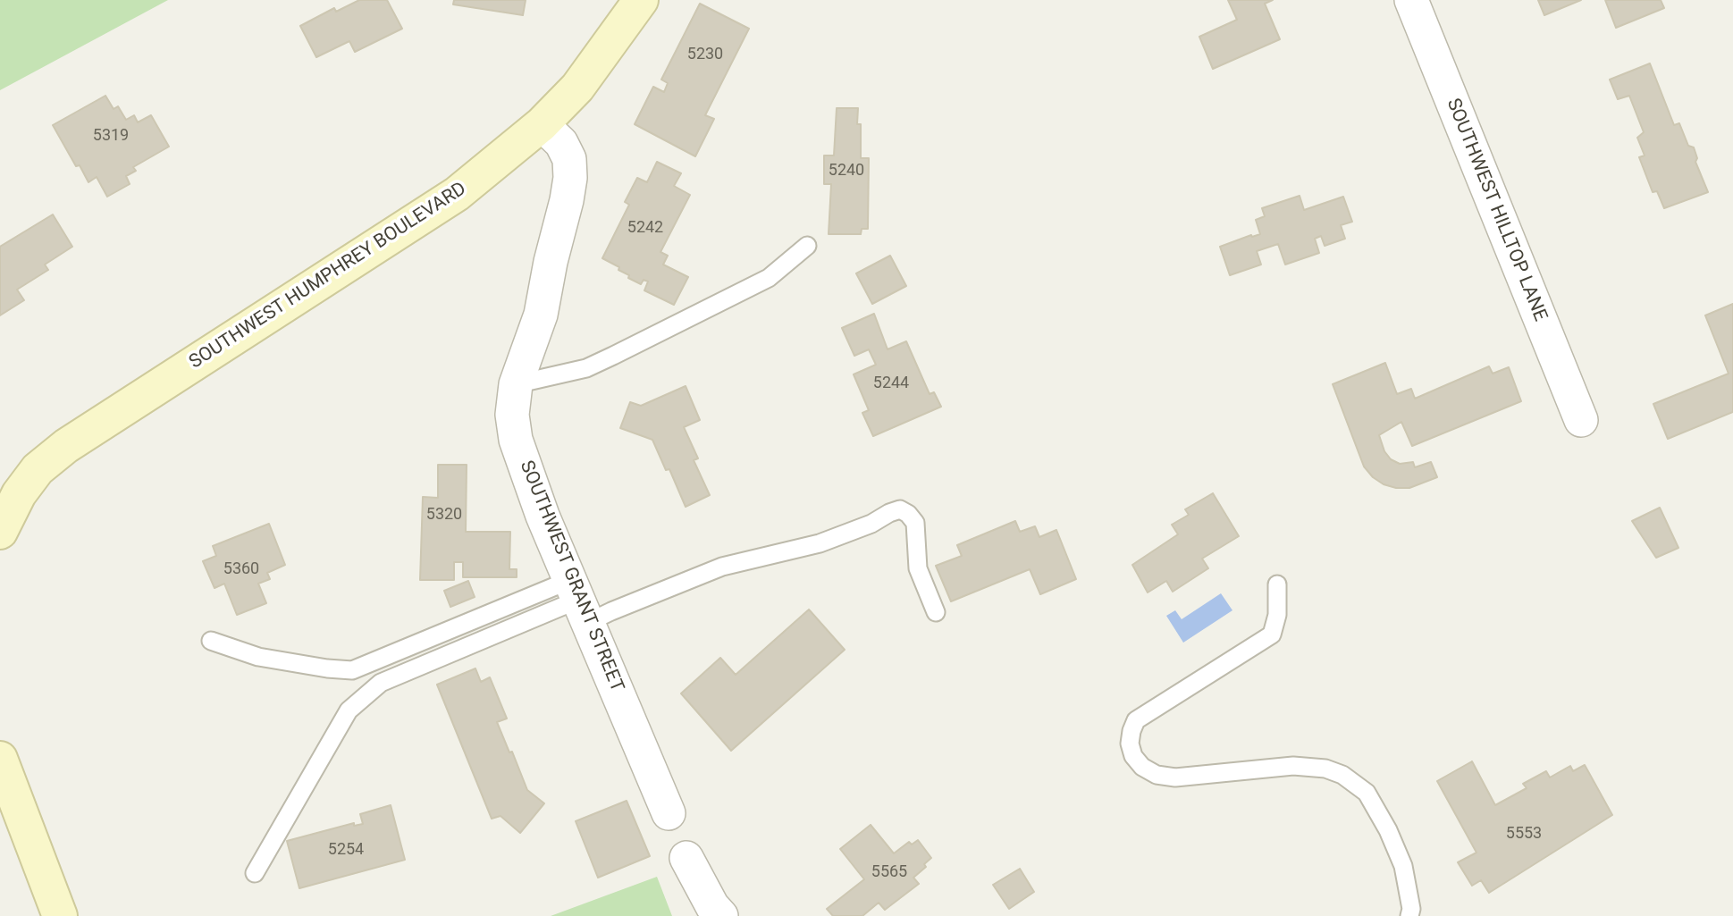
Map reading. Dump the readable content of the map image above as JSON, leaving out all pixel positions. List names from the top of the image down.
{
  "streets": {
    "main road": ["SOUTHWEST HUMPHREY BOULEVARD"],
    "street": ["SOUTHWEST HILLTOP LANE", "SOUTHWEST GRANT STREET"]
  },
  "crossings": [
    ["SOUTHWEST HUMPHREY BOULEVARD", "SOUTHWEST GRANT STREET"]
  ],
  "house_numbers": [
    "5230",
    "5319",
    "5240",
    "5242",
    "5244",
    "5320",
    "5360",
    "5553",
    "5254",
    "5565"
  ]
}
